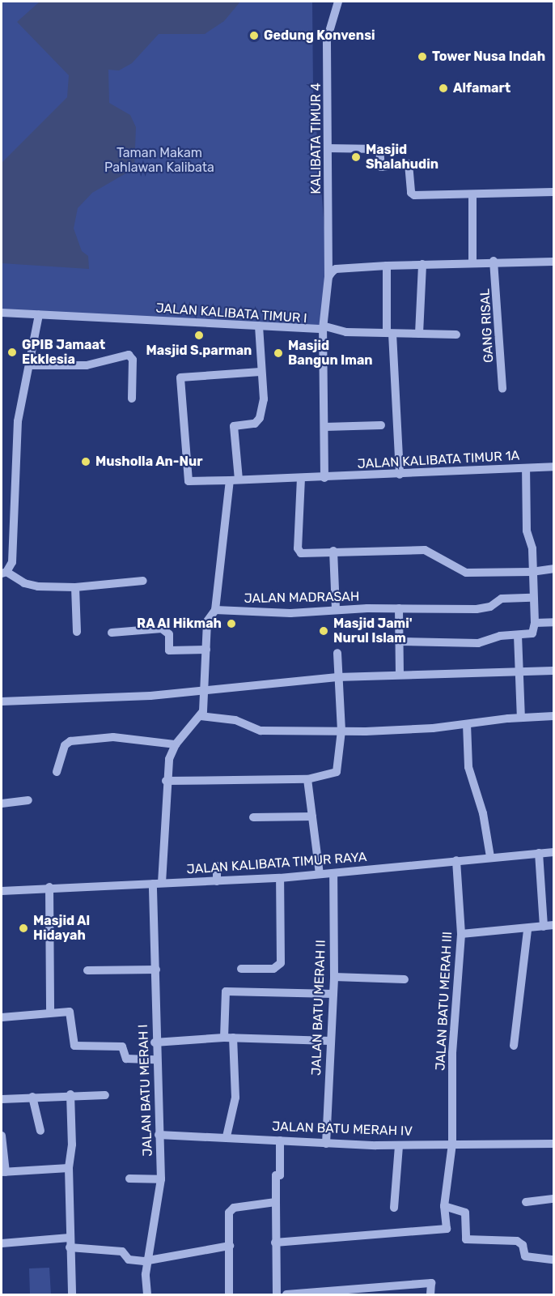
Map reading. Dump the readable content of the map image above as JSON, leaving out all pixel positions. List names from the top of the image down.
{
  "streets": {
    "street": [
      "KALIBATA TIMUR 4",
      "JALAN KALIBATA TIMUR I",
      "GANG RISAL",
      "JALAN KALIBATA TIMUR 1A",
      "JALAN MADRASAH",
      "JALAN KALIBATA TIMUR RAYA",
      "JALAN BATU MERAH III",
      "JALAN BATU MERAH II",
      "JALAN BATU MERAH I",
      "JALAN BATU MERAH IV"
    ]
  },
  "crossings": [
    ["KALIBATA TIMUR 4", "JALAN KALIBATA TIMUR I"],
    ["JALAN KALIBATA TIMUR RAYA", "JALAN BATU MERAH III"],
    ["JALAN KALIBATA TIMUR RAYA", "JALAN BATU MERAH II"],
    ["JALAN KALIBATA TIMUR RAYA", "JALAN BATU MERAH I"],
    ["JALAN BATU MERAH III", "JALAN BATU MERAH IV"],
    ["JALAN BATU MERAH II", "JALAN BATU MERAH IV"],
    ["JALAN BATU MERAH I", "JALAN BATU MERAH IV"]
  ],
  "parks": ["Taman Makam Pahlawan Kalibata"],
  "places": [
    "Gedung Konvensi",
    "Tower Nusa Indah",
    "Alfamart",
    "Masjid Shalahudin",
    "Masjid S.parman",
    "GPIB Jamaat Ekklesia",
    "Masjid Bangun Iman",
    "Musholla An-Nur",
    "RA Al Hikmah",
    "Masjid Jami' Nurul Islam",
    "Masjid Al Hidayah"
  ]
}
